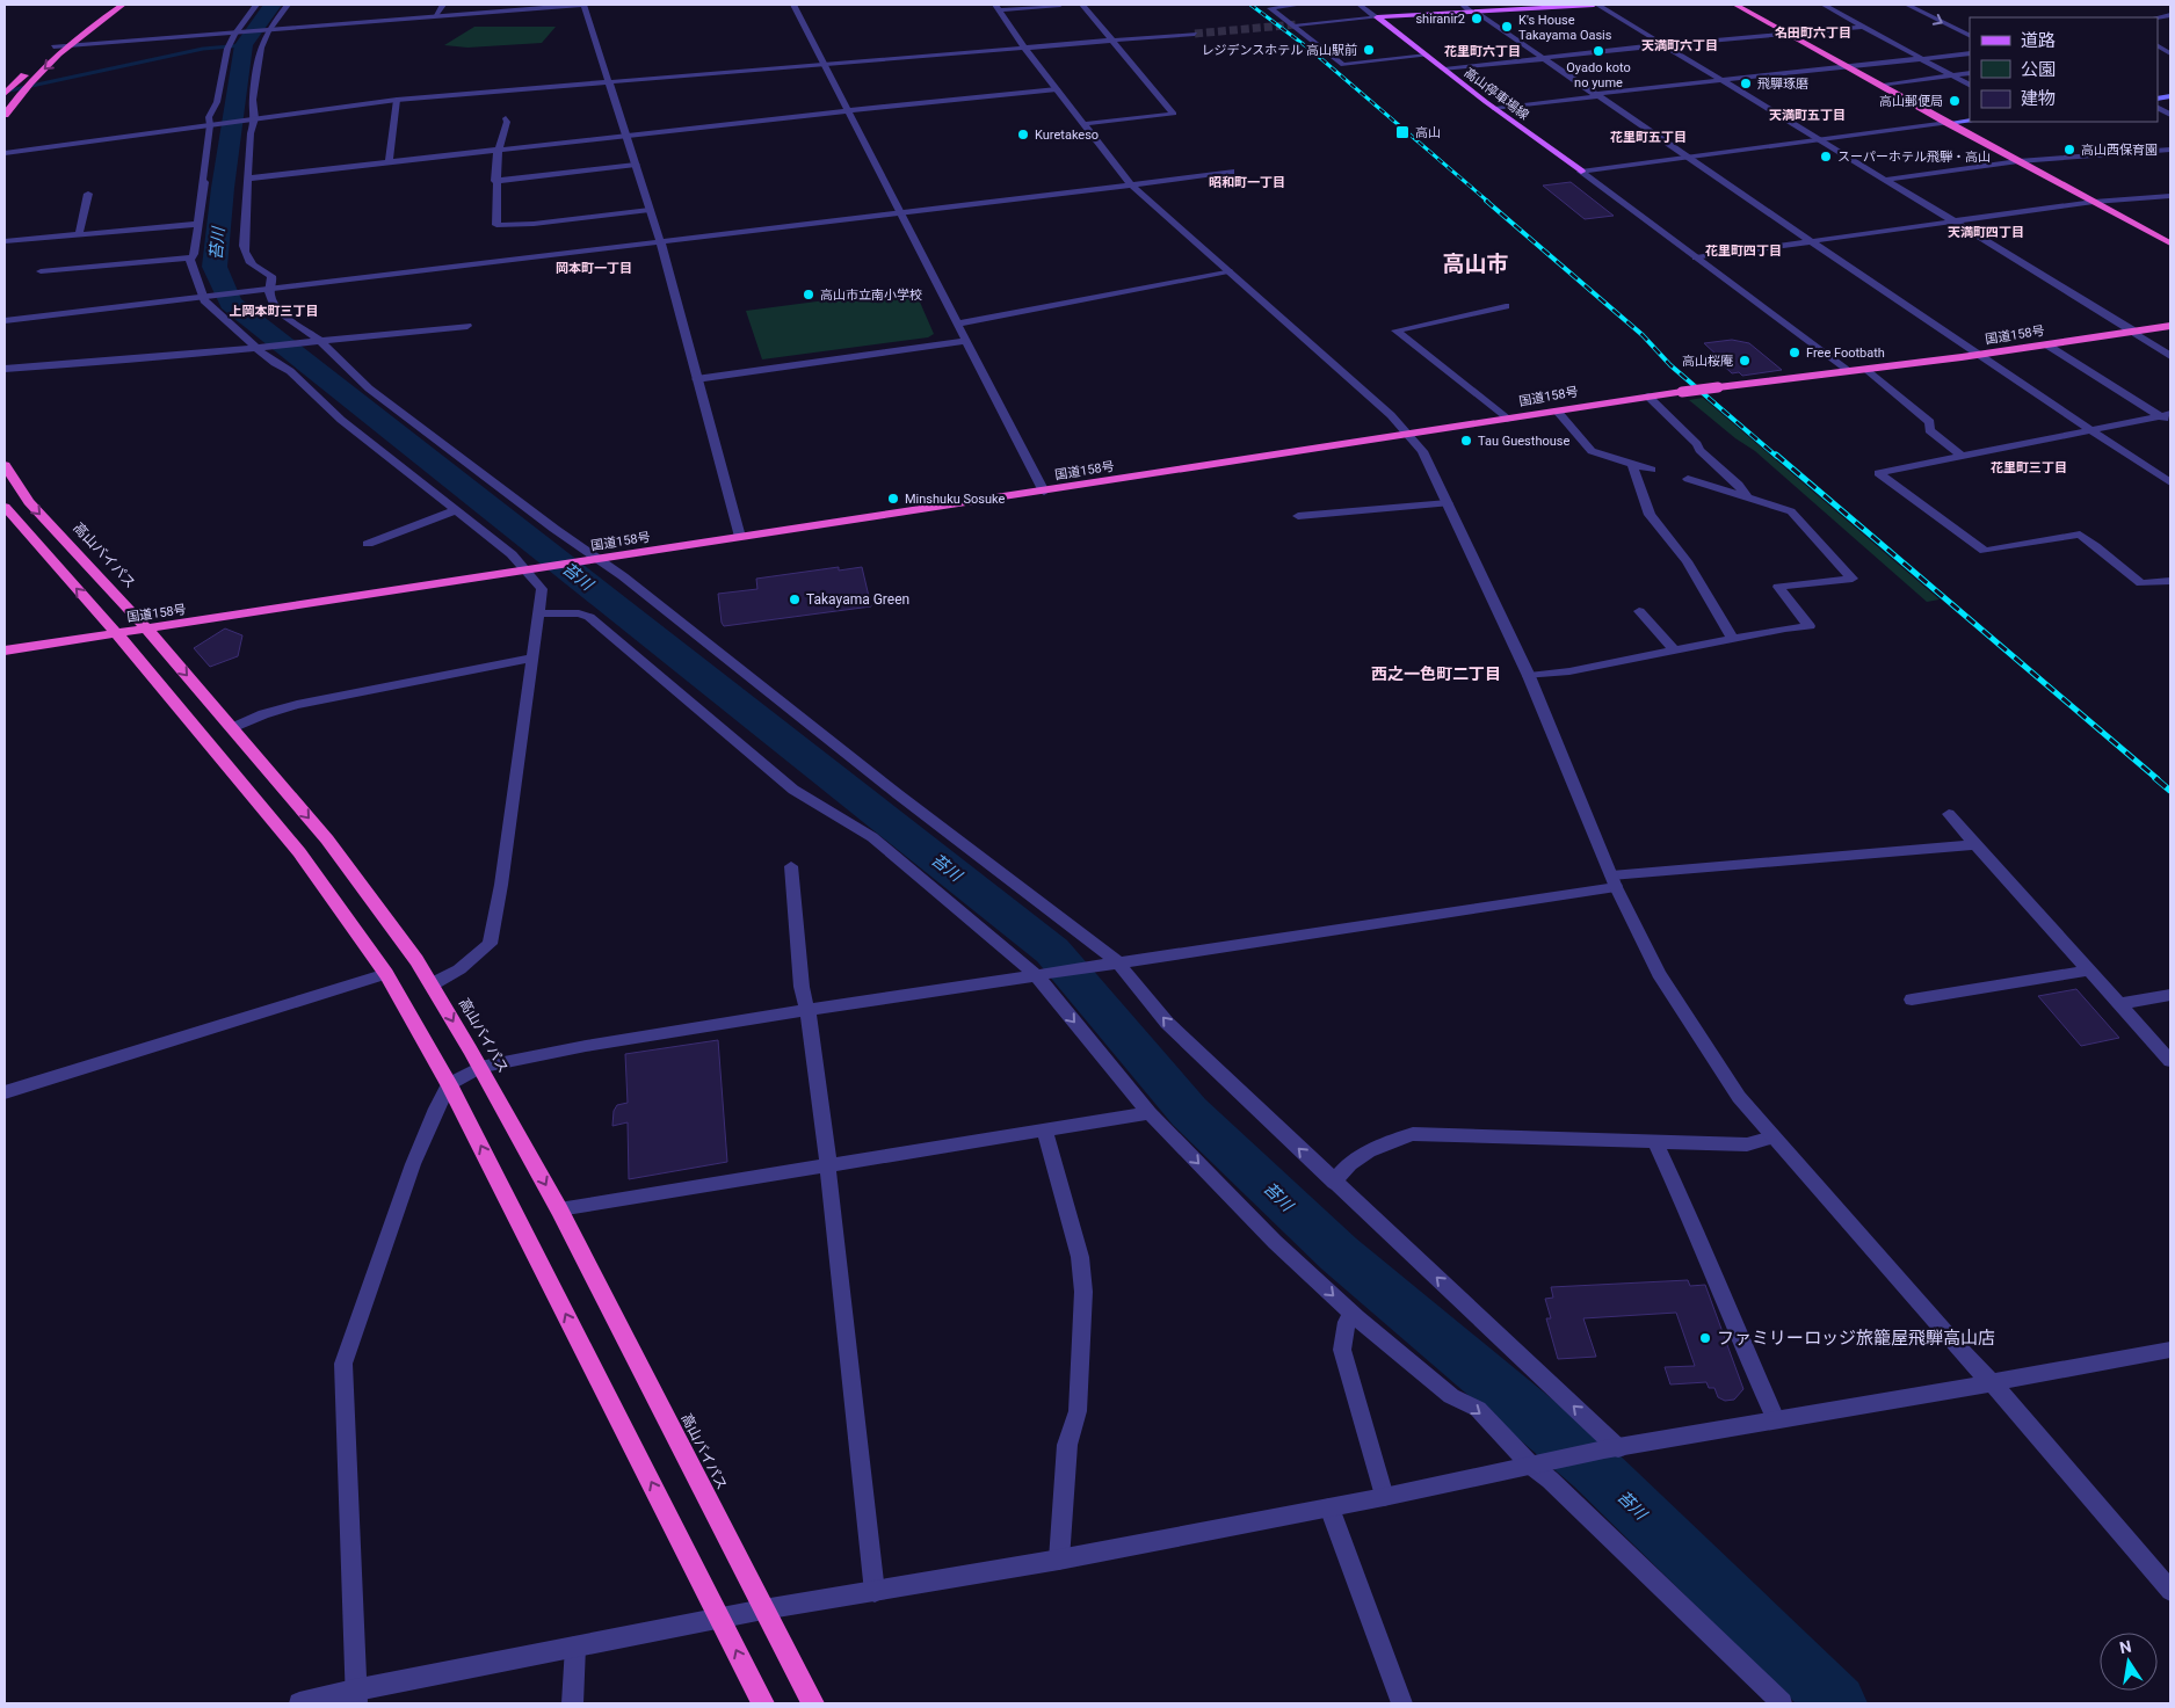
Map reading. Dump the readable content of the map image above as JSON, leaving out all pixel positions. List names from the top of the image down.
{
  "streets": {
    "highway": ["国道158号", "高山バイパス"],
    "main road": ["高山停車場線"]
  },
  "crossings": [
    ["国道158号", "高山バイパス"]
  ],
  "districts": [
    "名田町六丁目",
    "天満町六丁目",
    "花里町六丁目",
    "天満町五丁目",
    "花里町五丁目",
    "昭和町一丁目",
    "天満町四丁目",
    "花里町四丁目",
    "高山市",
    "岡本町一丁目",
    "上岡本町三丁目",
    "花里町三丁目",
    "西之一色町二丁目"
  ],
  "water": ["苔川"],
  "places": {
    "other": [
      "shiranir2",
      "K's House Takayama Oasis",
      "レジデンスホテル 高山駅前",
      "Oyado koto no yume",
      "飛驒琢磨",
      "高山郵便局",
      "Kuretakeso",
      "高山西保育園",
      "スーパーホテル飛騨・高山",
      "高山市立南小学校",
      "Free Footbath",
      "高山桜庵",
      "Tau Guesthouse",
      "Minshuku Sosuke",
      "Takayama Green",
      "ファミリーロッジ旅籠屋飛騨高山店"
    ],
    "transit": ["高山"]
  },
  "legend": ["道路", "公園", "建物"],
  "north": "top"
}
